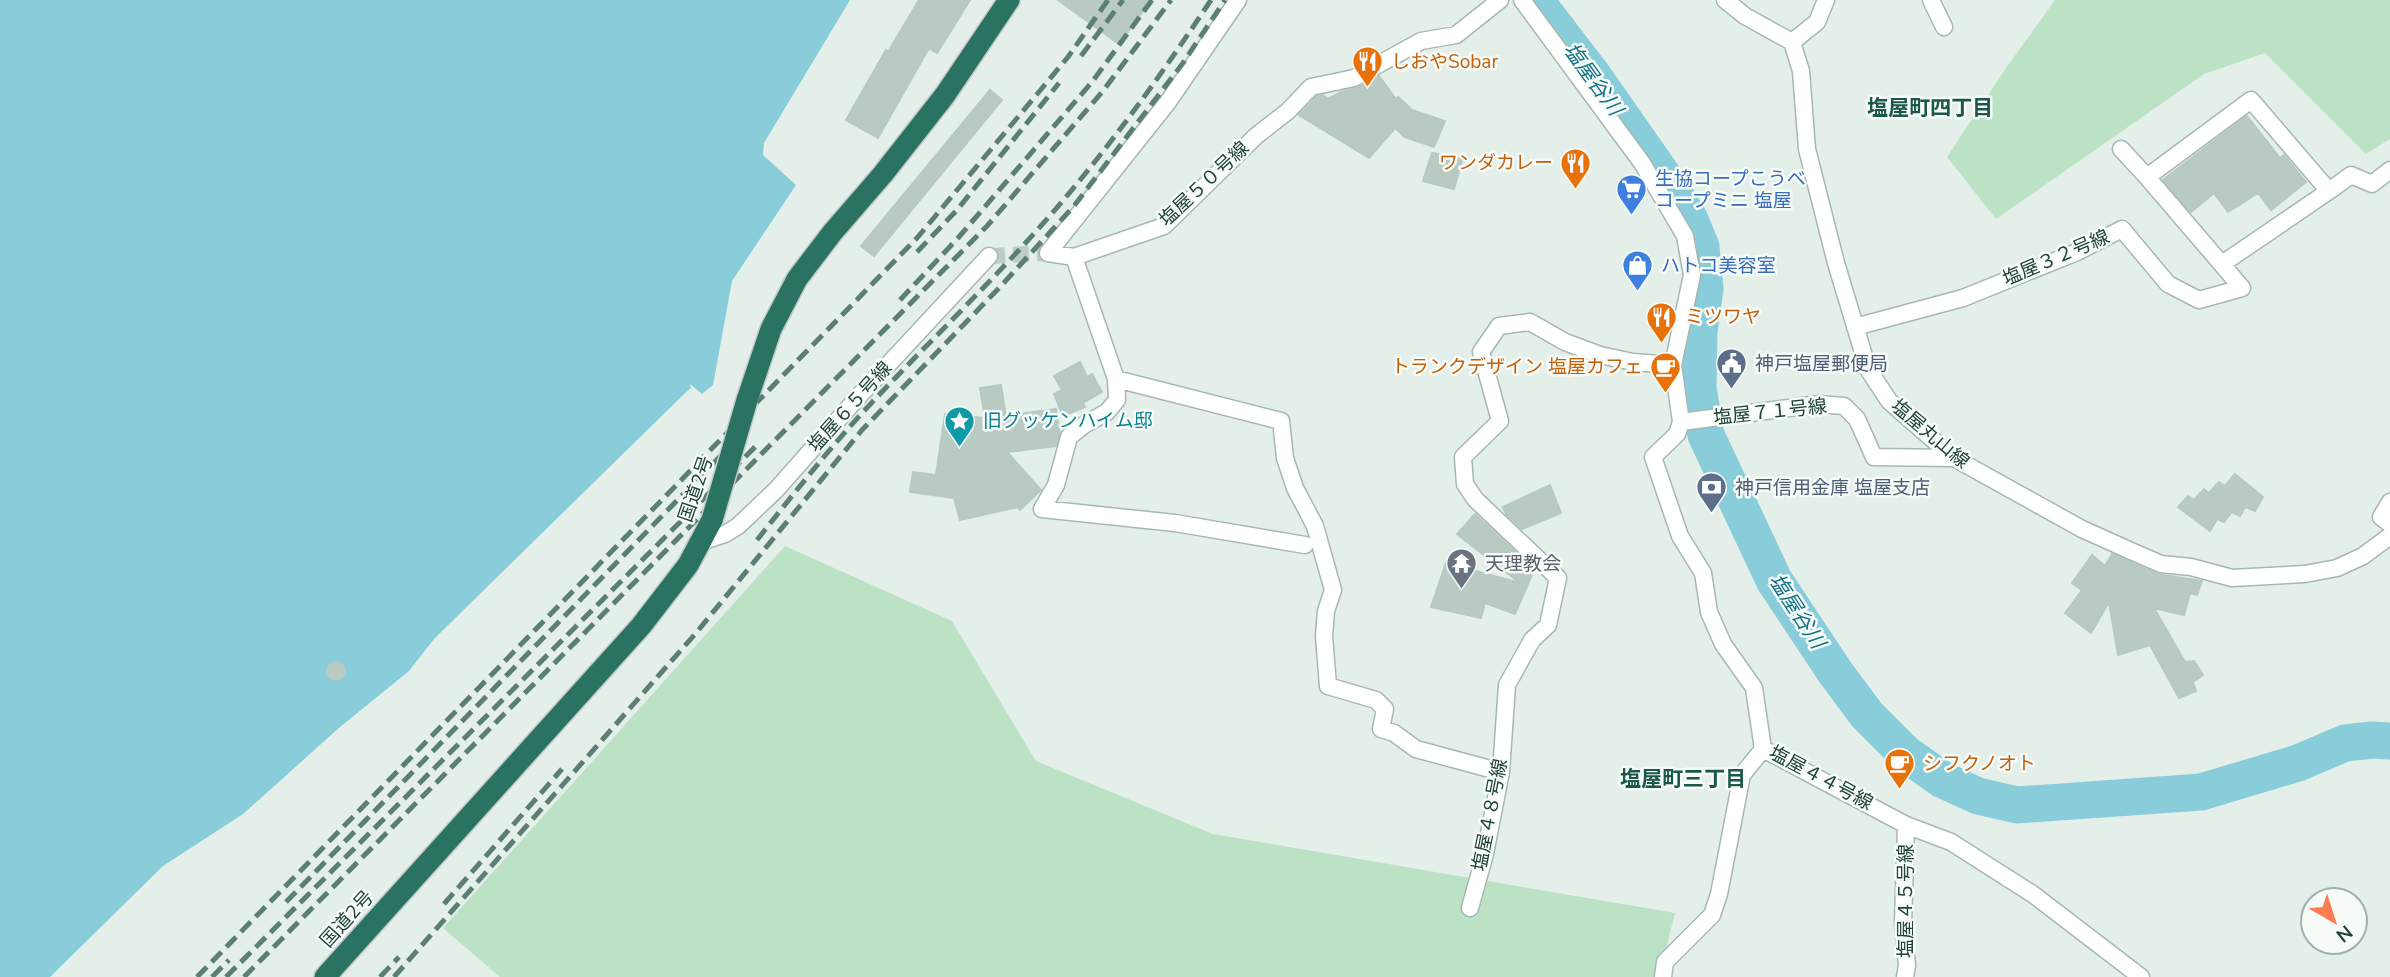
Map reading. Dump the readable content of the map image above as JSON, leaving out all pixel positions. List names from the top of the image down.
{
  "streets": {
    "highway": ["国道2号"],
    "street": [
      "塩屋５０号線",
      "塩屋３２号線",
      "塩屋６５号線",
      "塩屋７１号線",
      "塩屋丸山線",
      "塩屋４４号線",
      "塩屋４８号線",
      "塩屋４５号線"
    ]
  },
  "crossings": [
    ["塩屋３２号線", "塩屋丸山線"],
    ["塩屋６５号線", "国道2号"],
    ["塩屋７１号線", "塩屋丸山線"],
    ["塩屋７１号線", "塩屋４４号線"],
    ["塩屋４４号線", "塩屋４５号線"]
  ],
  "districts": ["塩屋町四丁目", "塩屋町三丁目"],
  "water": ["塩屋谷川"],
  "places": {
    "restaurant": ["しおやSobar", "ワンダカレー", "ミツワヤ"],
    "supermarket": ["生協コープこうべ コープミニ 塩屋"],
    "shop": ["ハトコ美容室"],
    "public building": ["神戸塩屋郵便局"],
    "cafe": ["トランクデザイン 塩屋カフェ", "シフクノオト"],
    "place": ["旧グッケンハイム邸"],
    "bank": ["神戸信用金庫 塩屋支店"],
    "temple": ["天理教会"]
  },
  "north": "bottom right"
}
